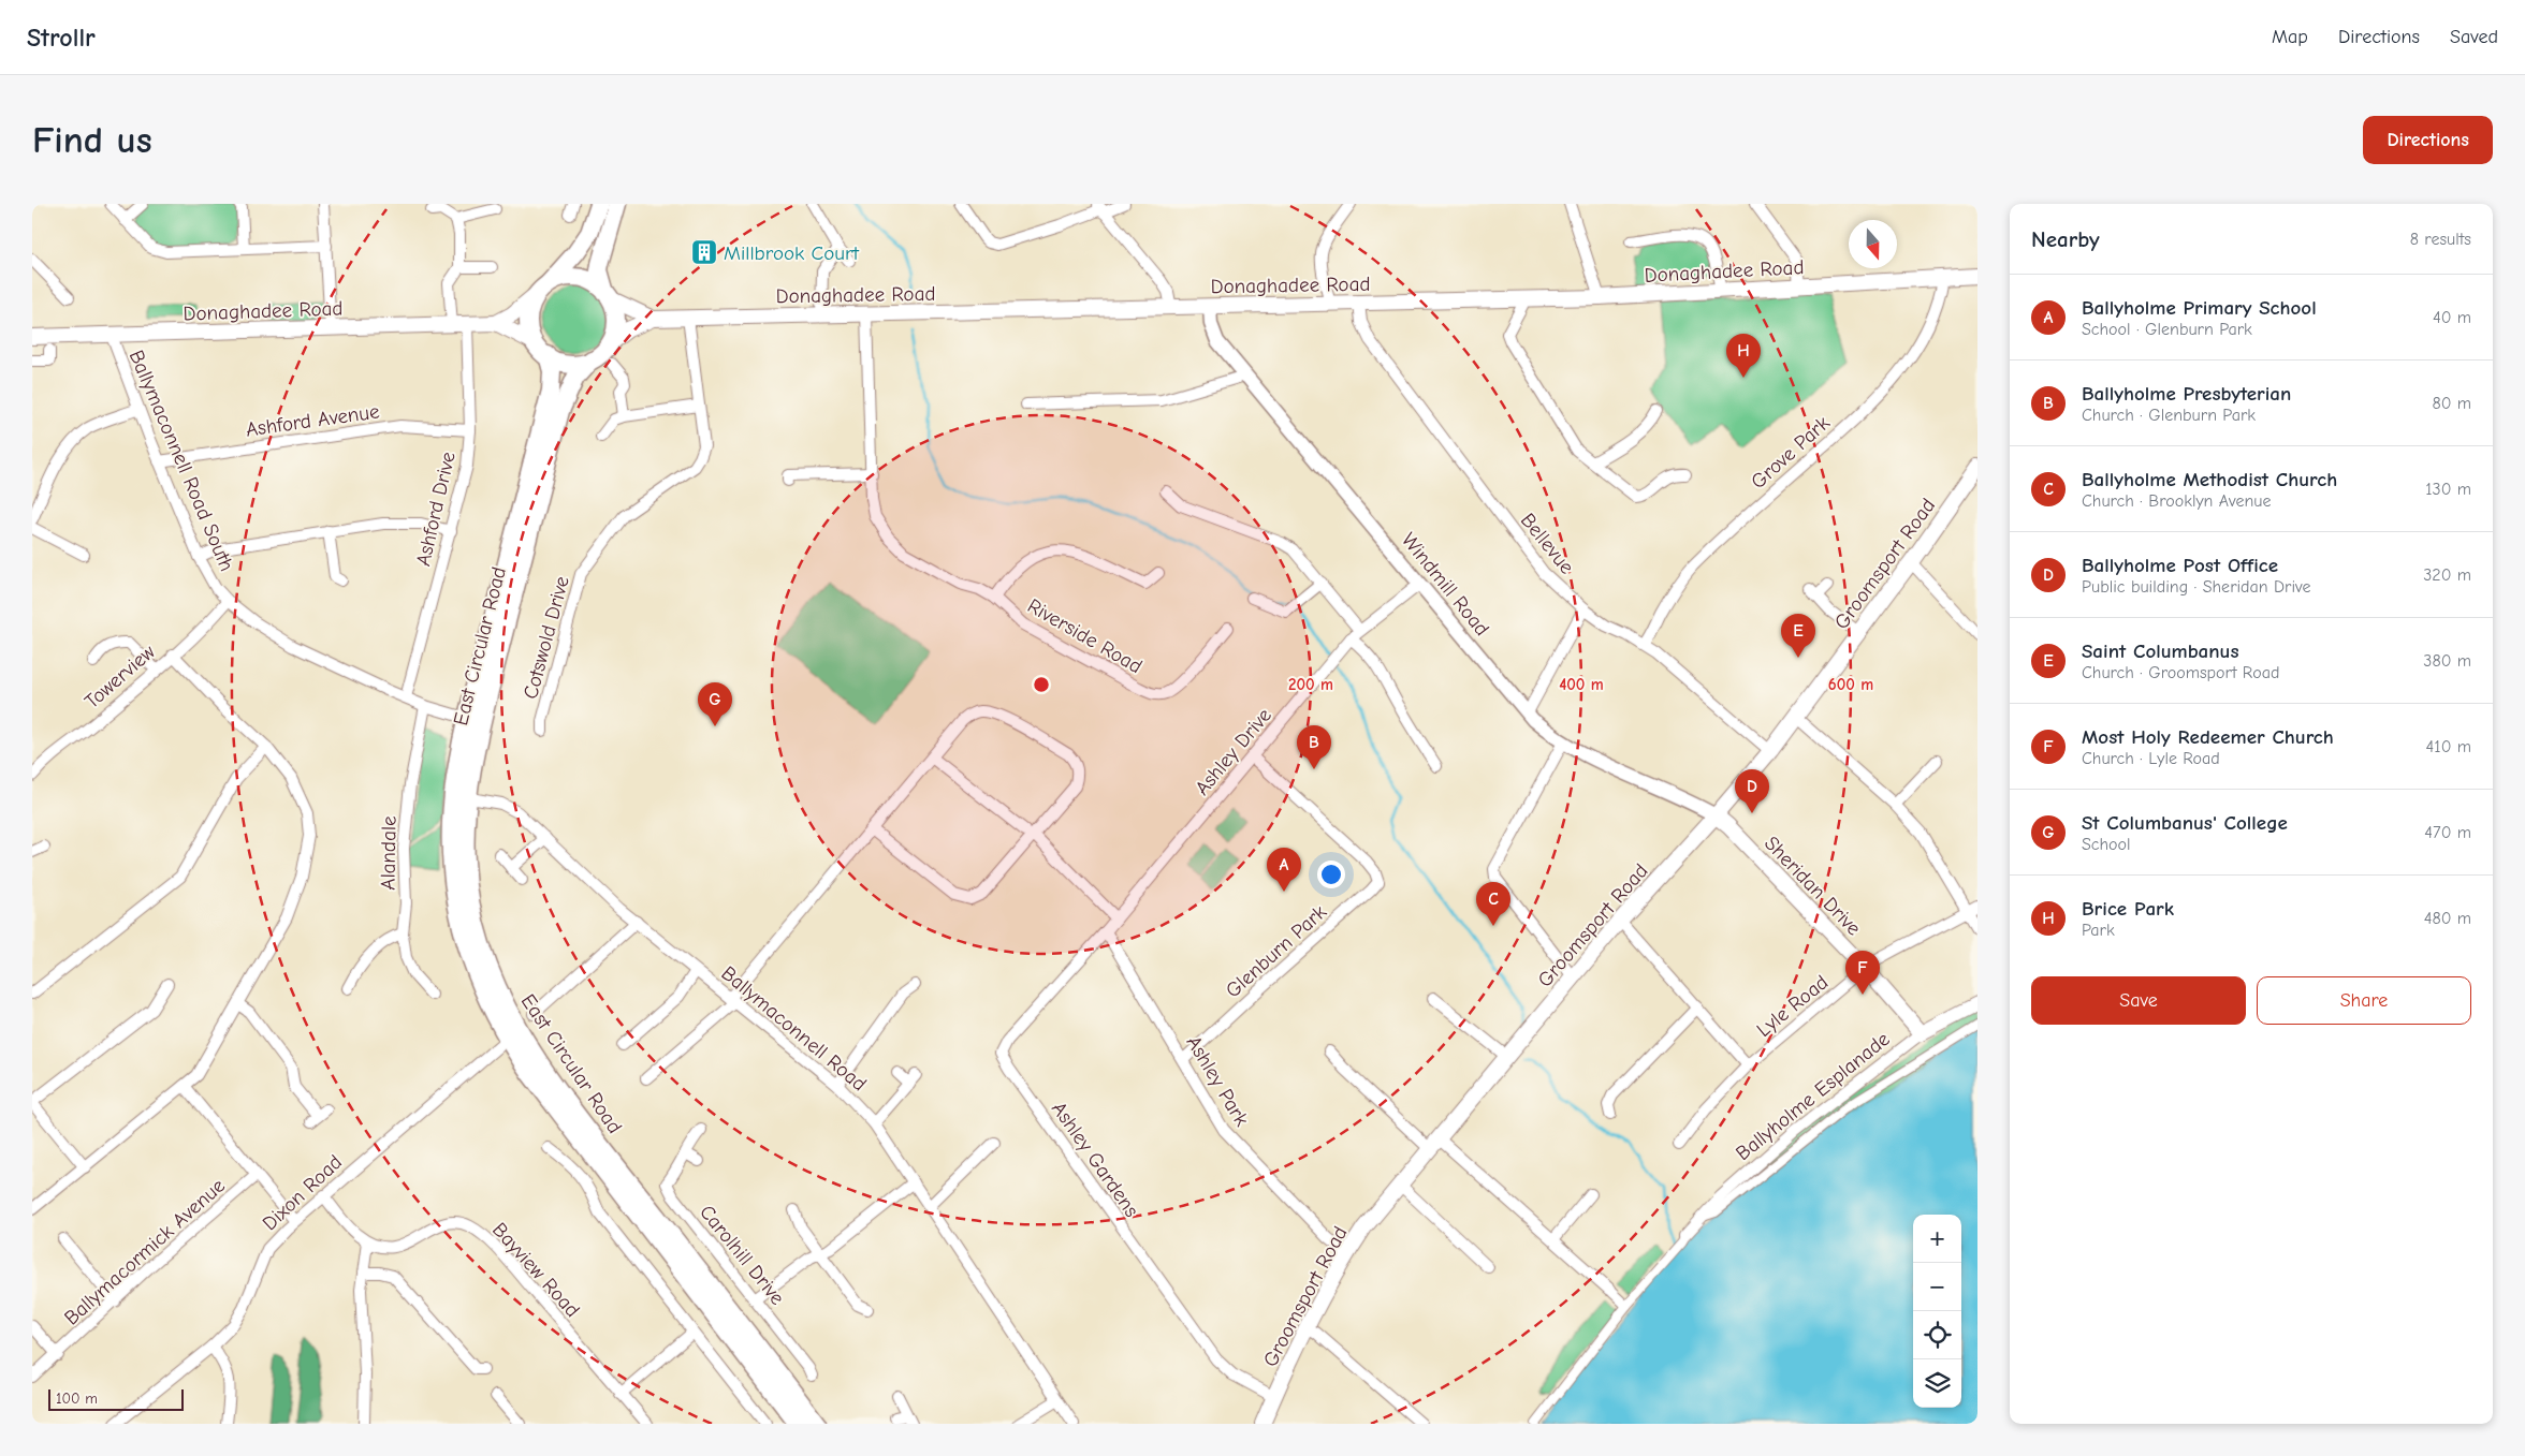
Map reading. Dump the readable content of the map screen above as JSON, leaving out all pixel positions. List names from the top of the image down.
{
  "streets": {
    "highway": ["East Circular Road"],
    "main road": [
      "Donaghadee Road",
      "Groomsport Road",
      "Sheridan Drive",
      "Ballyholme Esplanade"
    ],
    "street": [
      "Ashford Avenue",
      "Grove Park",
      "Ballymaconnell Road South",
      "Ashford Drive",
      "Bellevue",
      "Windmill Road",
      "Riverside Road",
      "Cotswold Drive",
      "Towerview",
      "Ashley Drive",
      "Alandale",
      "Glenburn Park",
      "Lyle Road",
      "Ballymaconnell Road",
      "Ashley Park",
      "Ashley Gardens",
      "Dixon Road",
      "Ballymacormick Avenue",
      "Carolhill Drive",
      "Bayview Road"
    ]
  },
  "crossings": [
    ["Donaghadee Road", "Grove Park"],
    ["Donaghadee Road", "Ballymaconnell Road South"],
    ["Donaghadee Road", "Ashford Drive"],
    ["Donaghadee Road", "Bellevue"],
    ["Donaghadee Road", "Windmill Road"],
    ["Donaghadee Road", "Riverside Road"],
    ["Donaghadee Road", "Cotswold Drive"],
    ["Donaghadee Road", "East Circular Road"],
    ["Ashford Avenue", "Ballymaconnell Road South"],
    ["Ashford Avenue", "Ashford Drive"],
    ["Grove Park", "Bellevue"],
    ["Ballymaconnell Road South", "Ashford Drive"],
    ["Ballymaconnell Road South", "East Circular Road"],
    ["Ballymaconnell Road South", "Towerview"],
    ["Ballymaconnell Road South", "Alandale"],
    ["Bellevue", "Groomsport Road"],
    ["Groomsport Road", "Windmill Road"],
    ["Groomsport Road", "Sheridan Drive"],
    ["Groomsport Road", "Ashley Park"],
    ["Groomsport Road", "Ashley Gardens"],
    ["Windmill Road", "Ashley Drive"],
    ["Windmill Road", "Sheridan Drive"],
    ["East Circular Road", "Ballymaconnell Road"],
    ["East Circular Road", "Dixon Road"],
    ["Ashley Drive", "Glenburn Park"],
    ["Ashley Drive", "Ashley Park"],
    ["Ashley Drive", "Ashley Gardens"],
    ["Sheridan Drive", "Lyle Road"],
    ["Sheridan Drive", "Ballyholme Esplanade"],
    ["Glenburn Park", "Ashley Park"],
    ["Ashley Park", "Ashley Gardens"]
  ],
  "places": {
    "building": ["Millbrook Court"]
  },
  "scale_bar": "100 m",
  "north": "bottom",
  "page": {
    "header": "Strollr",
    "nav": ["Map", "Directions", "Saved"],
    "buttons": [
      "Directions",
      ["Save", "Share"]
    ],
    "title": "Find us",
    "heading": ["Nearby", "8 results"],
    "list": [
      {
        "mark": "A",
        "name": "Ballyholme Primary School",
        "note": "School · Glenburn Park",
        "value": "40 m"
      },
      {
        "mark": "B",
        "name": "Ballyholme Presbyterian",
        "note": "Church · Glenburn Park",
        "value": "80 m"
      },
      {
        "mark": "C",
        "name": "Ballyholme Methodist Church",
        "note": "Church · Brooklyn Avenue",
        "value": "130 m"
      },
      {
        "mark": "D",
        "name": "Ballyholme Post Office",
        "note": "Public building · Sheridan Drive",
        "value": "320 m"
      },
      {
        "mark": "E",
        "name": "Saint Columbanus",
        "note": "Church · Groomsport Road",
        "value": "380 m"
      },
      {
        "mark": "F",
        "name": "Most Holy Redeemer Church",
        "note": "Church · Lyle Road",
        "value": "410 m"
      },
      {
        "mark": "G",
        "name": "St Columbanus' College",
        "note": "School",
        "value": "470 m"
      },
      {
        "mark": "H",
        "name": "Brice Park",
        "note": "Park",
        "value": "480 m"
      }
    ],
    "pins": [
      "H",
      "E",
      "G",
      "B",
      "D",
      "A",
      "C",
      "F"
    ],
    "map_buttons": ["+", "−"],
    "scale": "100 m"
  },
  "rings": ["200 m", "400 m", "600 m"]
}
